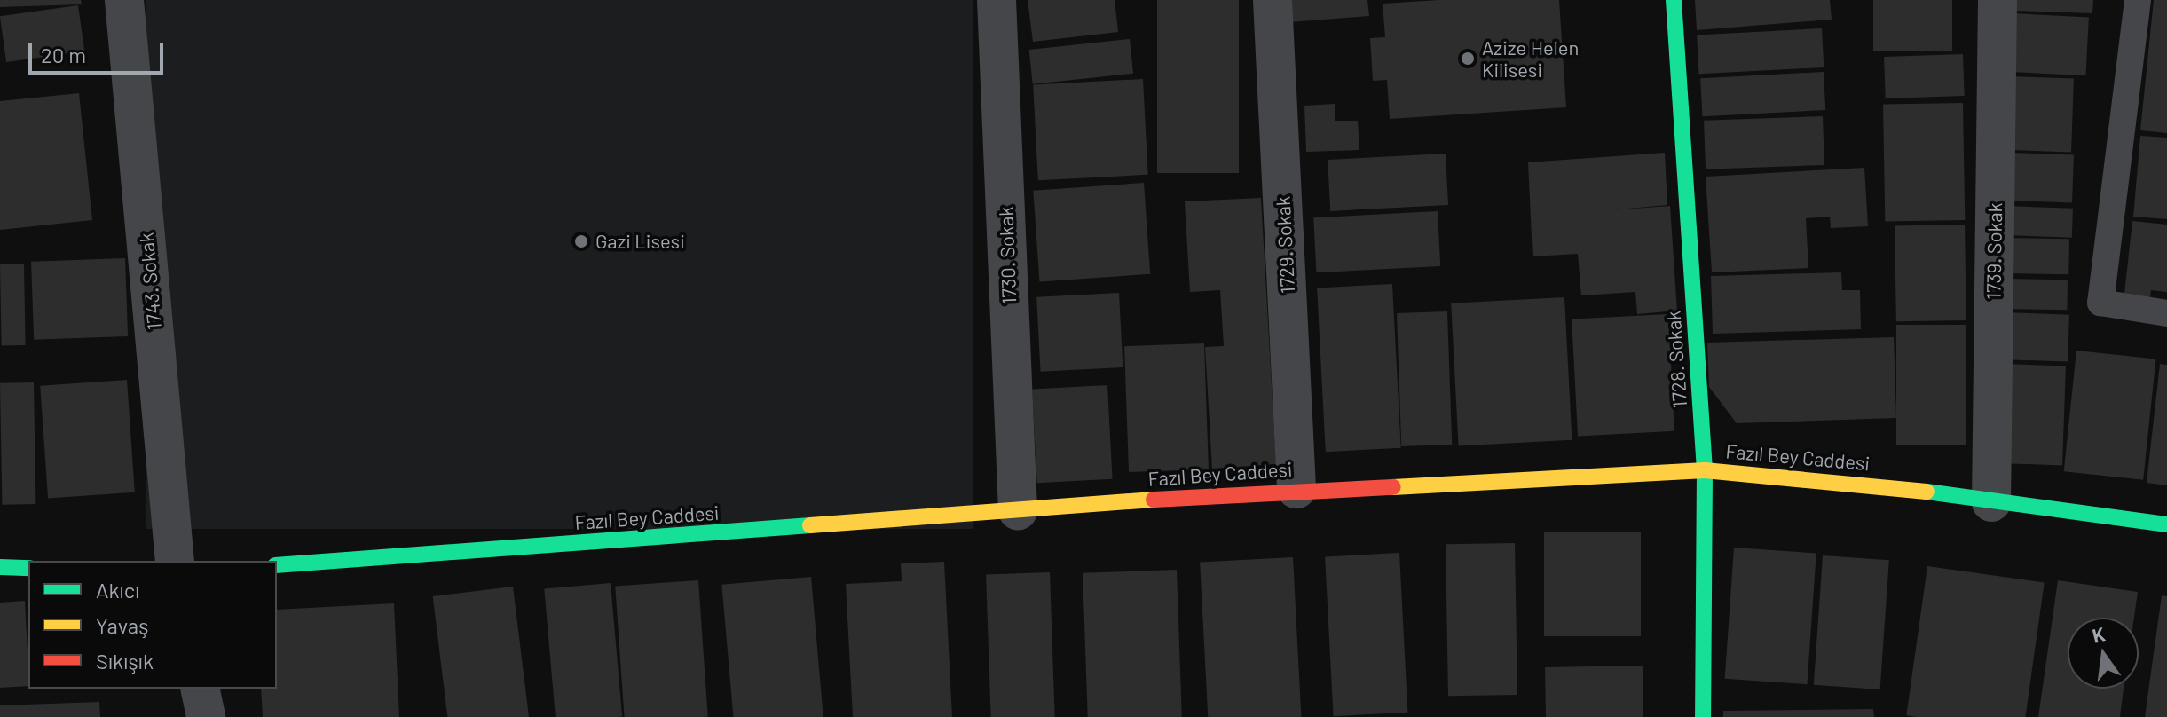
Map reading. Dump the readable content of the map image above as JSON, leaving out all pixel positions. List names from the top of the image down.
{
  "streets": {
    "street": [
      "1729. Sokak",
      "1739. Sokak",
      "1730. Sokak",
      "1743. Sokak",
      "1728. Sokak",
      "Fazıl Bey Caddesi"
    ]
  },
  "crossings": [
    ["1729. Sokak", "Fazıl Bey Caddesi"],
    ["1739. Sokak", "Fazıl Bey Caddesi"],
    ["1730. Sokak", "Fazıl Bey Caddesi"],
    ["1728. Sokak", "Fazıl Bey Caddesi"]
  ],
  "places": ["Azize Helen Kilisesi", "Gazi Lisesi"],
  "legend": ["Akıcı", "Yavaş", "Sıkışık"],
  "scale_bar": "20 m",
  "north": "top"
}
